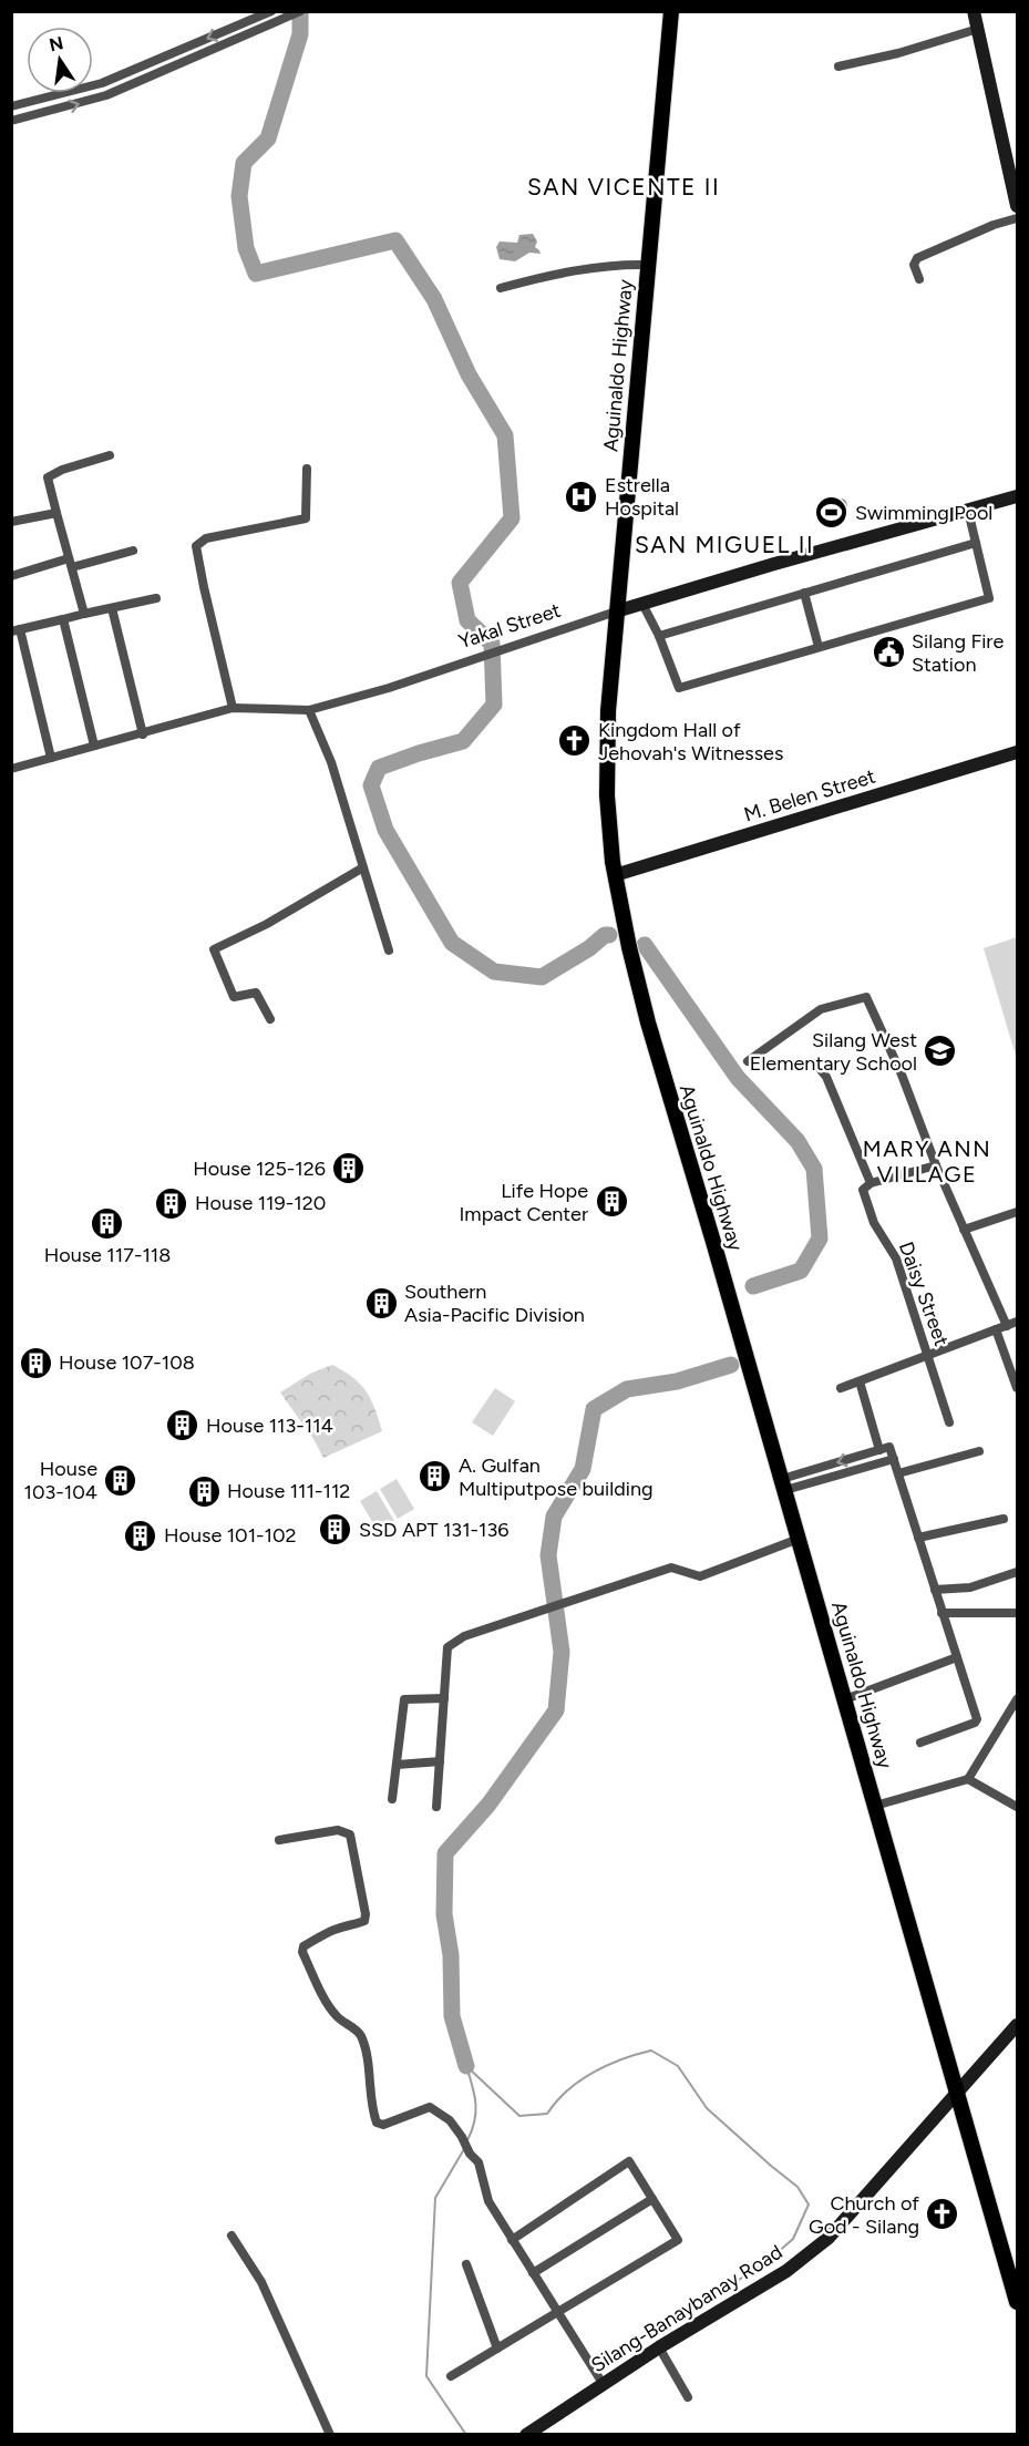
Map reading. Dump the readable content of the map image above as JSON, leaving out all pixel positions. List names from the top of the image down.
{
  "streets": {
    "main road": ["Aguinaldo Highway"],
    "street": [
      "Yakal Street",
      "M. Belen Street",
      "Daisy Street",
      "Silang-Banaybanay Road"
    ]
  },
  "crossings": [
    ["Aguinaldo Highway", "Yakal Street"],
    ["Aguinaldo Highway", "M. Belen Street"],
    ["Aguinaldo Highway", "Silang-Banaybanay Road"]
  ],
  "districts": ["SAN VICENTE II", "SAN MIGUEL II", "MARY ANN VILLAGE"],
  "places": {
    "hospital": ["Estrella Hospital"],
    "sports": ["Swimming Pool"],
    "public building": ["Silang Fire Station"],
    "church": ["Kingdom Hall of Jehovah's Witnesses", "Church of God - Silang"],
    "school or university": ["Silang West Elementary School"],
    "building": [
      "House 125-126",
      "Life Hope Impact Center",
      "House 119-120",
      "House 117-118",
      "Southern Asia-Pacific Division",
      "House 107-108",
      "House 113-114",
      "A. Gulfan Multiputpose building",
      "House 103-104",
      "House 111-112",
      "SSD APT 131-136",
      "House 101-102"
    ]
  },
  "north": "top"
}
